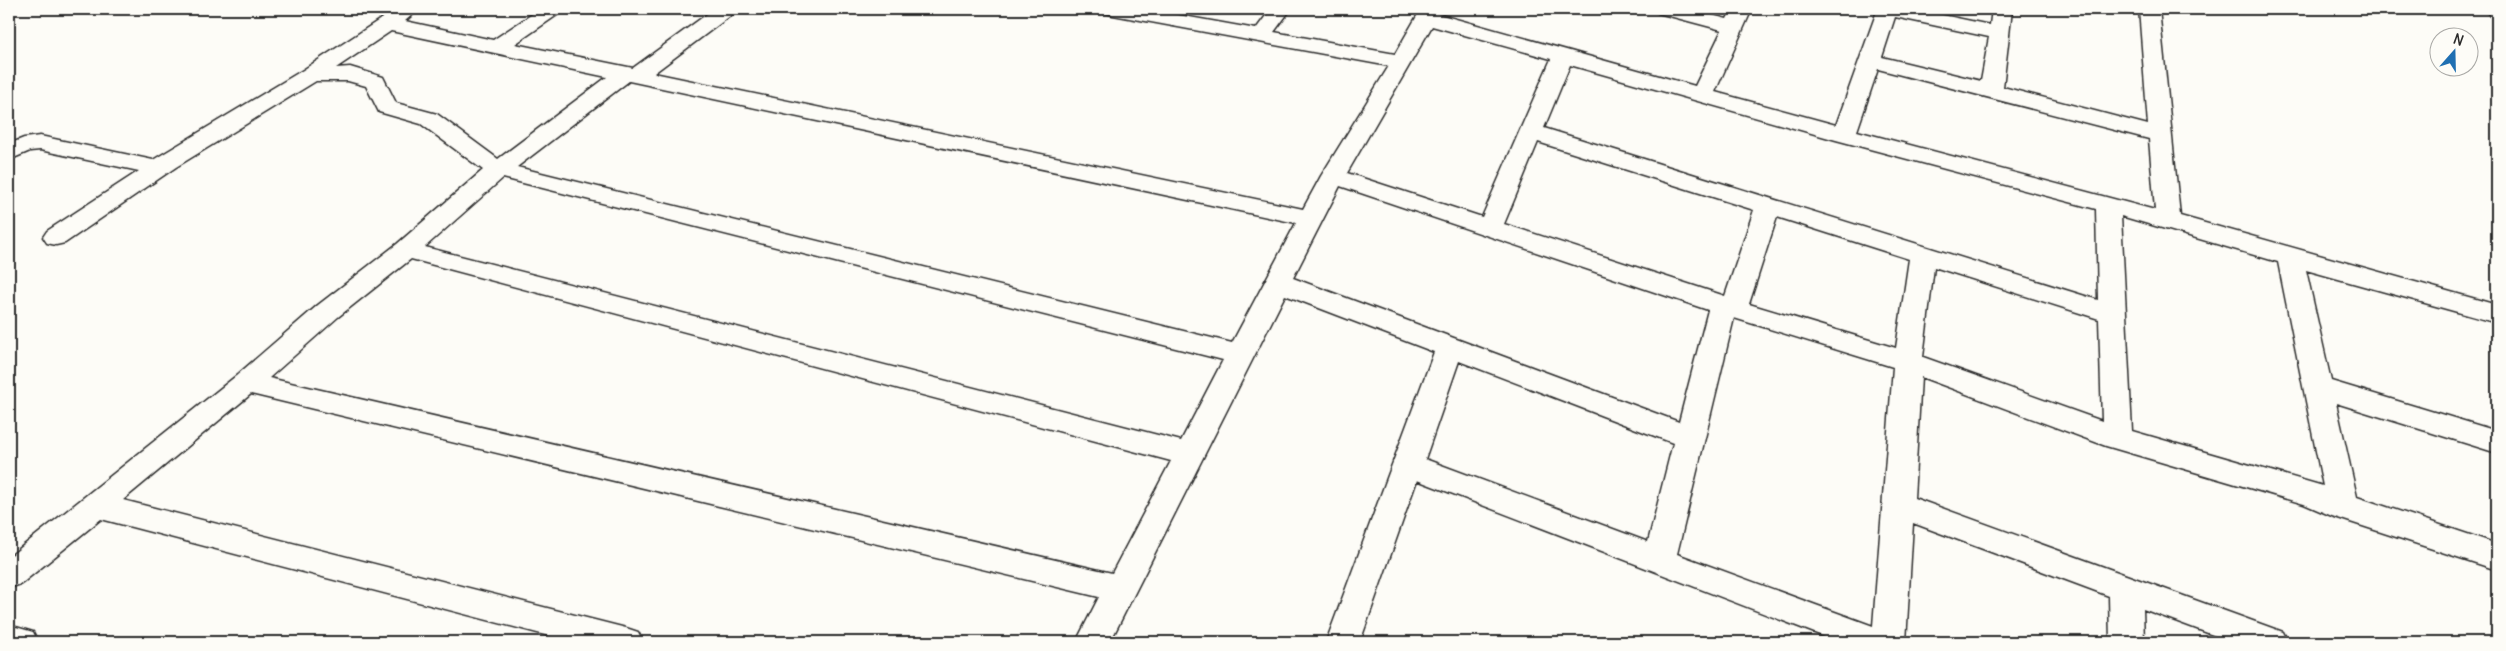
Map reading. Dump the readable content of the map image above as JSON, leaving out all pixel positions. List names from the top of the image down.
{
  "north": "top"
}
